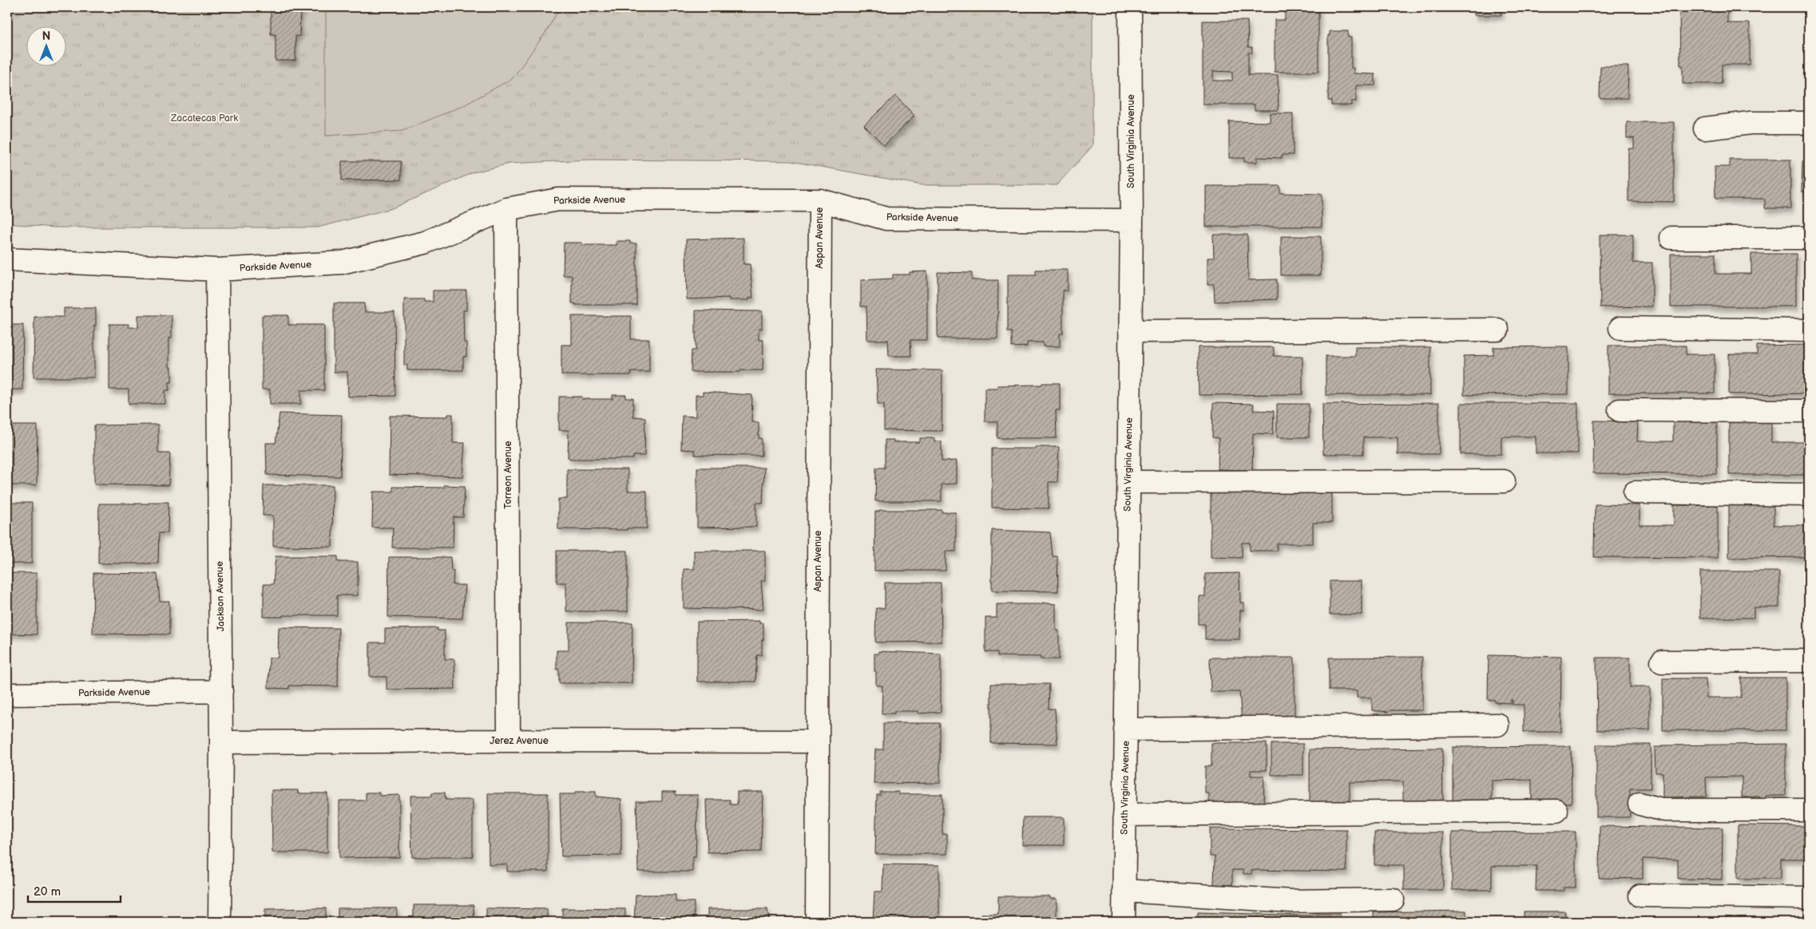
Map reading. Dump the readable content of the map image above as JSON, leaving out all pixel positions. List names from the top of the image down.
{
  "streets": {
    "street": [
      "South Virginia Avenue",
      "Parkside Avenue",
      "Aspan Avenue",
      "Torreon Avenue",
      "Jackson Avenue",
      "Jerez Avenue"
    ]
  },
  "crossings": [
    ["South Virginia Avenue", "Parkside Avenue"],
    ["Parkside Avenue", "Aspan Avenue"],
    ["Parkside Avenue", "Torreon Avenue"],
    ["Parkside Avenue", "Jackson Avenue"],
    ["Aspan Avenue", "Jerez Avenue"],
    ["Torreon Avenue", "Jerez Avenue"],
    ["Jackson Avenue", "Jerez Avenue"]
  ],
  "parks": ["Zacatecas Park"],
  "scale_bar": "20 m",
  "north": "top"
}
